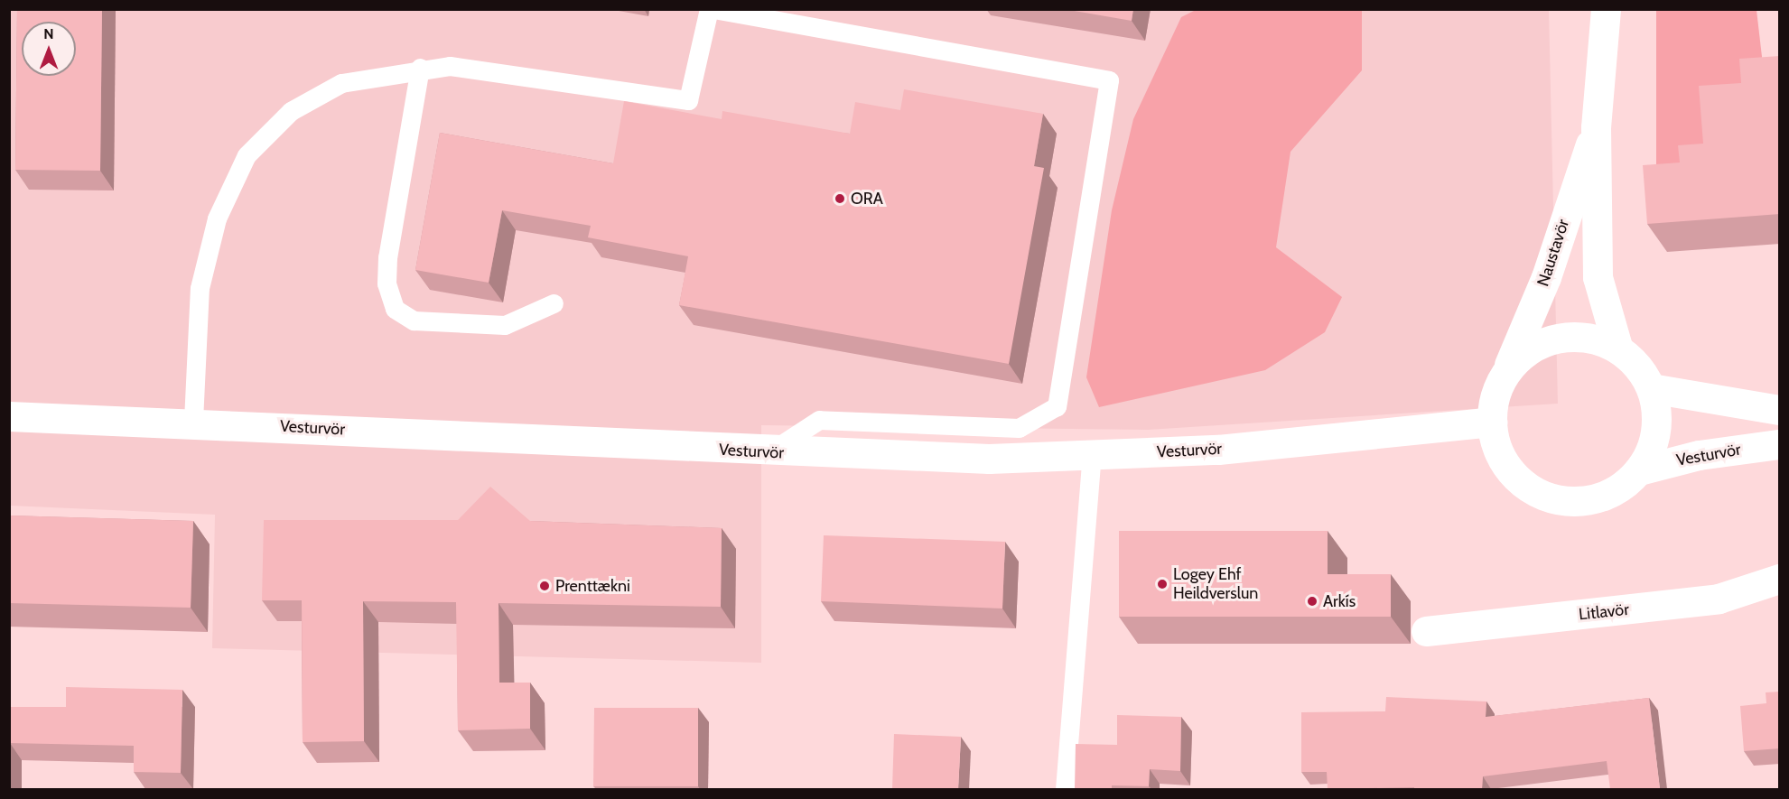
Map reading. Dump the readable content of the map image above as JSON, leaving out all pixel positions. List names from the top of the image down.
{
  "streets": {
    "street": ["Naustavör", "Vesturvör", "Litlavör"]
  },
  "crossings": [
    ["Naustavör", "Vesturvör"]
  ],
  "places": [
    "ORA",
    "Logey Ehf Heildverslun",
    "Prenttækni",
    "Arkís"
  ],
  "north": "top"
}
